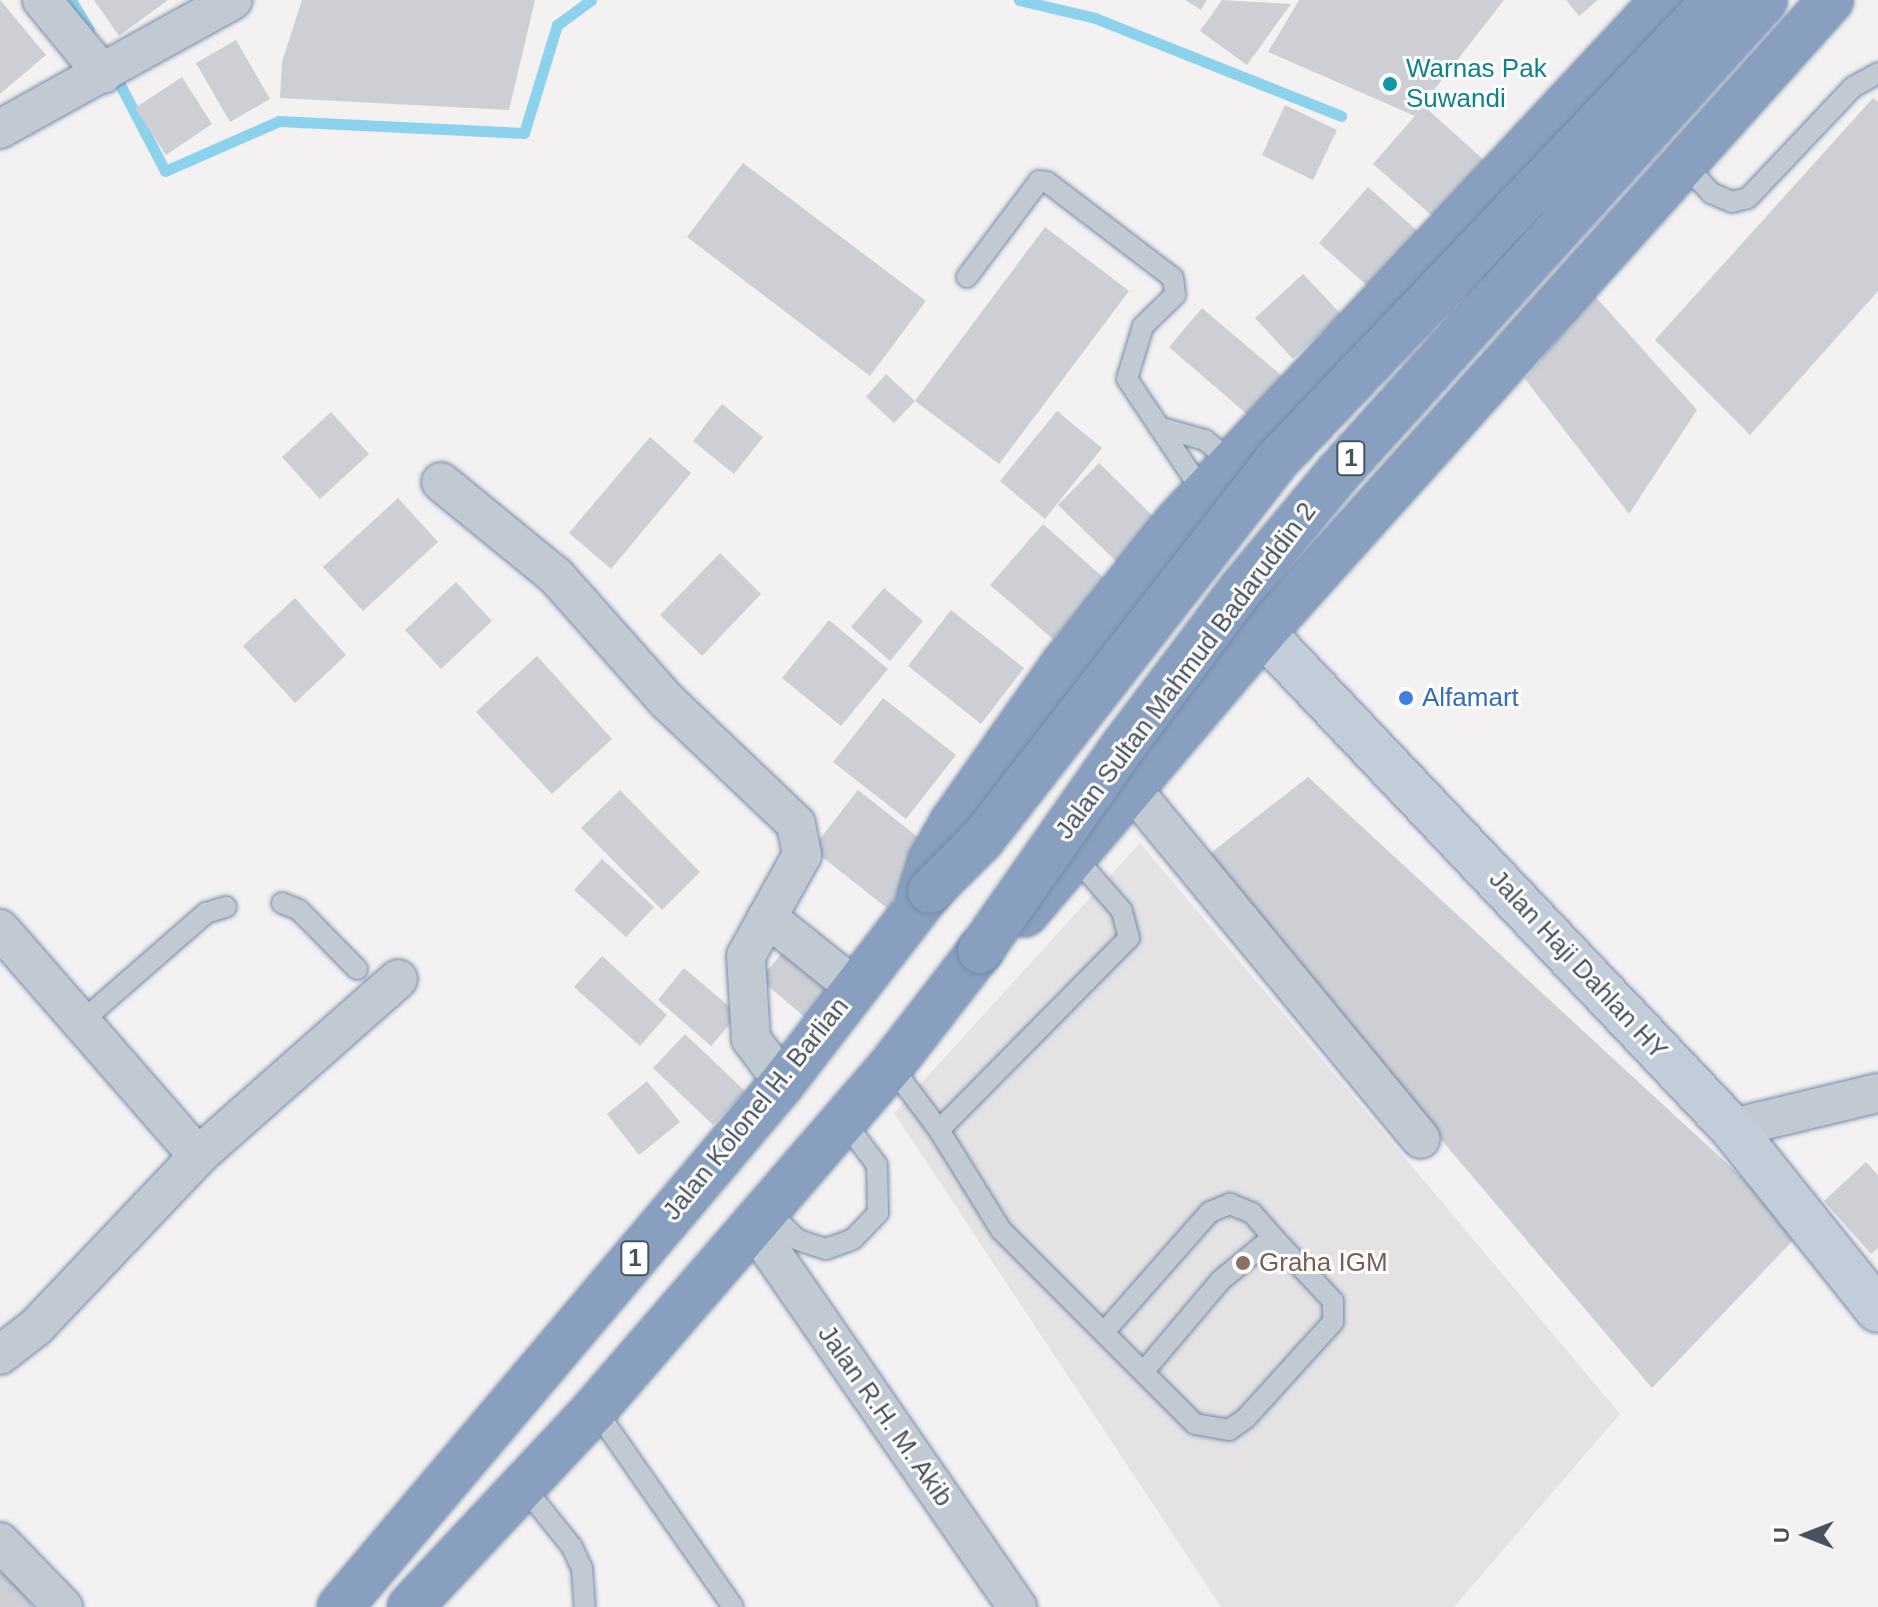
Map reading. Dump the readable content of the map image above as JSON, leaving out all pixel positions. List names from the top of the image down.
{
  "streets": {
    "highway": ["1", "Jalan Sultan Mahmud Badaruddin 2", "Jalan Kolonel H. Barlian"],
    "street": ["Jalan Haji Dahlan HY", "Jalan R.H. M. Akib"]
  },
  "crossings": [
    ["1", "Jalan Sultan Mahmud Badaruddin 2"],
    ["1", "Jalan Haji Dahlan HY"],
    ["1", "Jalan Kolonel H. Barlian"],
    ["1", "Jalan R.H. M. Akib"]
  ],
  "places": ["Warnas Pak Suwandi", "Alfamart", "Graha IGM"],
  "north": "left"
}
